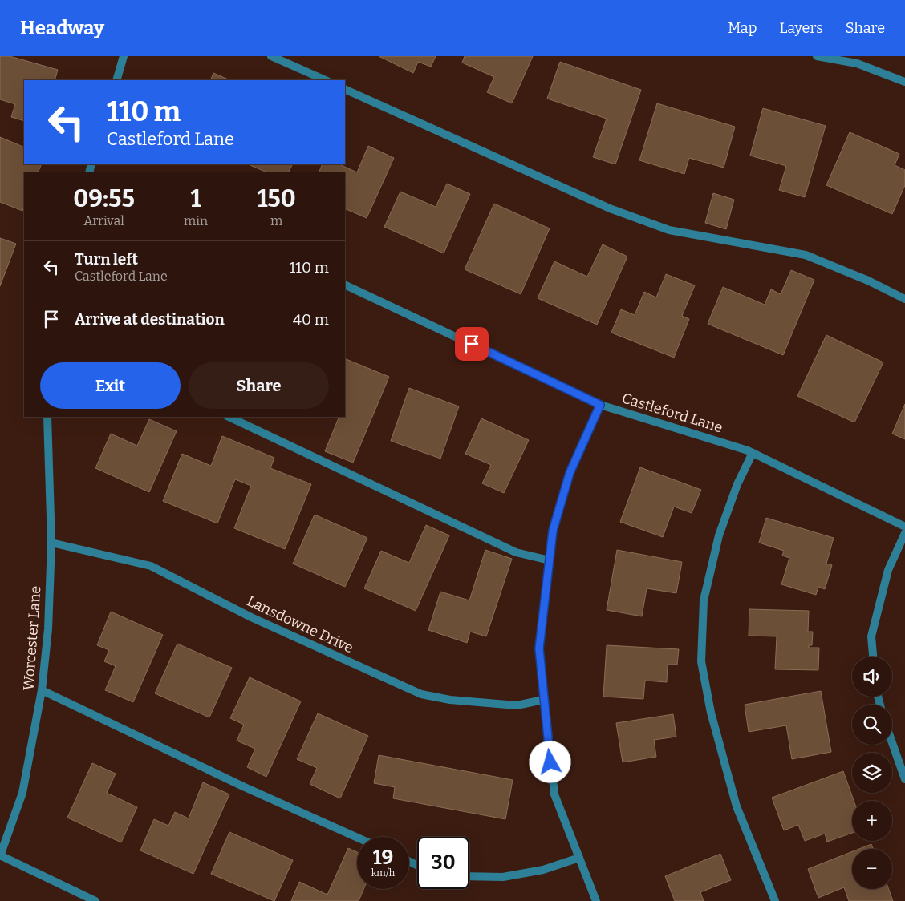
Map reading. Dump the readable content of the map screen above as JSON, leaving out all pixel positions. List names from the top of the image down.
{
  "streets": {
    "street": ["Castleford Lane", "Lansdowne Drive", "Worcester Lane"]
  },
  "crossings": [
    ["Lansdowne Drive", "Worcester Lane"]
  ],
  "page": {
    "header": "Headway",
    "nav": ["Map", "Layers", "Share"],
    "turn": ["110 m", "Castleford Lane"],
    "eta": [
      "09:55",
      "Arrival",
      "1",
      "min",
      "150",
      "m"
    ],
    "list": [
      {
        "name": "Turn left",
        "note": "Castleford Lane",
        "value": "110 m"
      },
      {
        "name": "Arrive at destination",
        "value": "40 m"
      }
    ],
    "buttons": ["Exit", "Share"],
    "map_buttons": ["+", "−"],
    "speed": "19 km/h",
    "limit": "30"
  }
}
